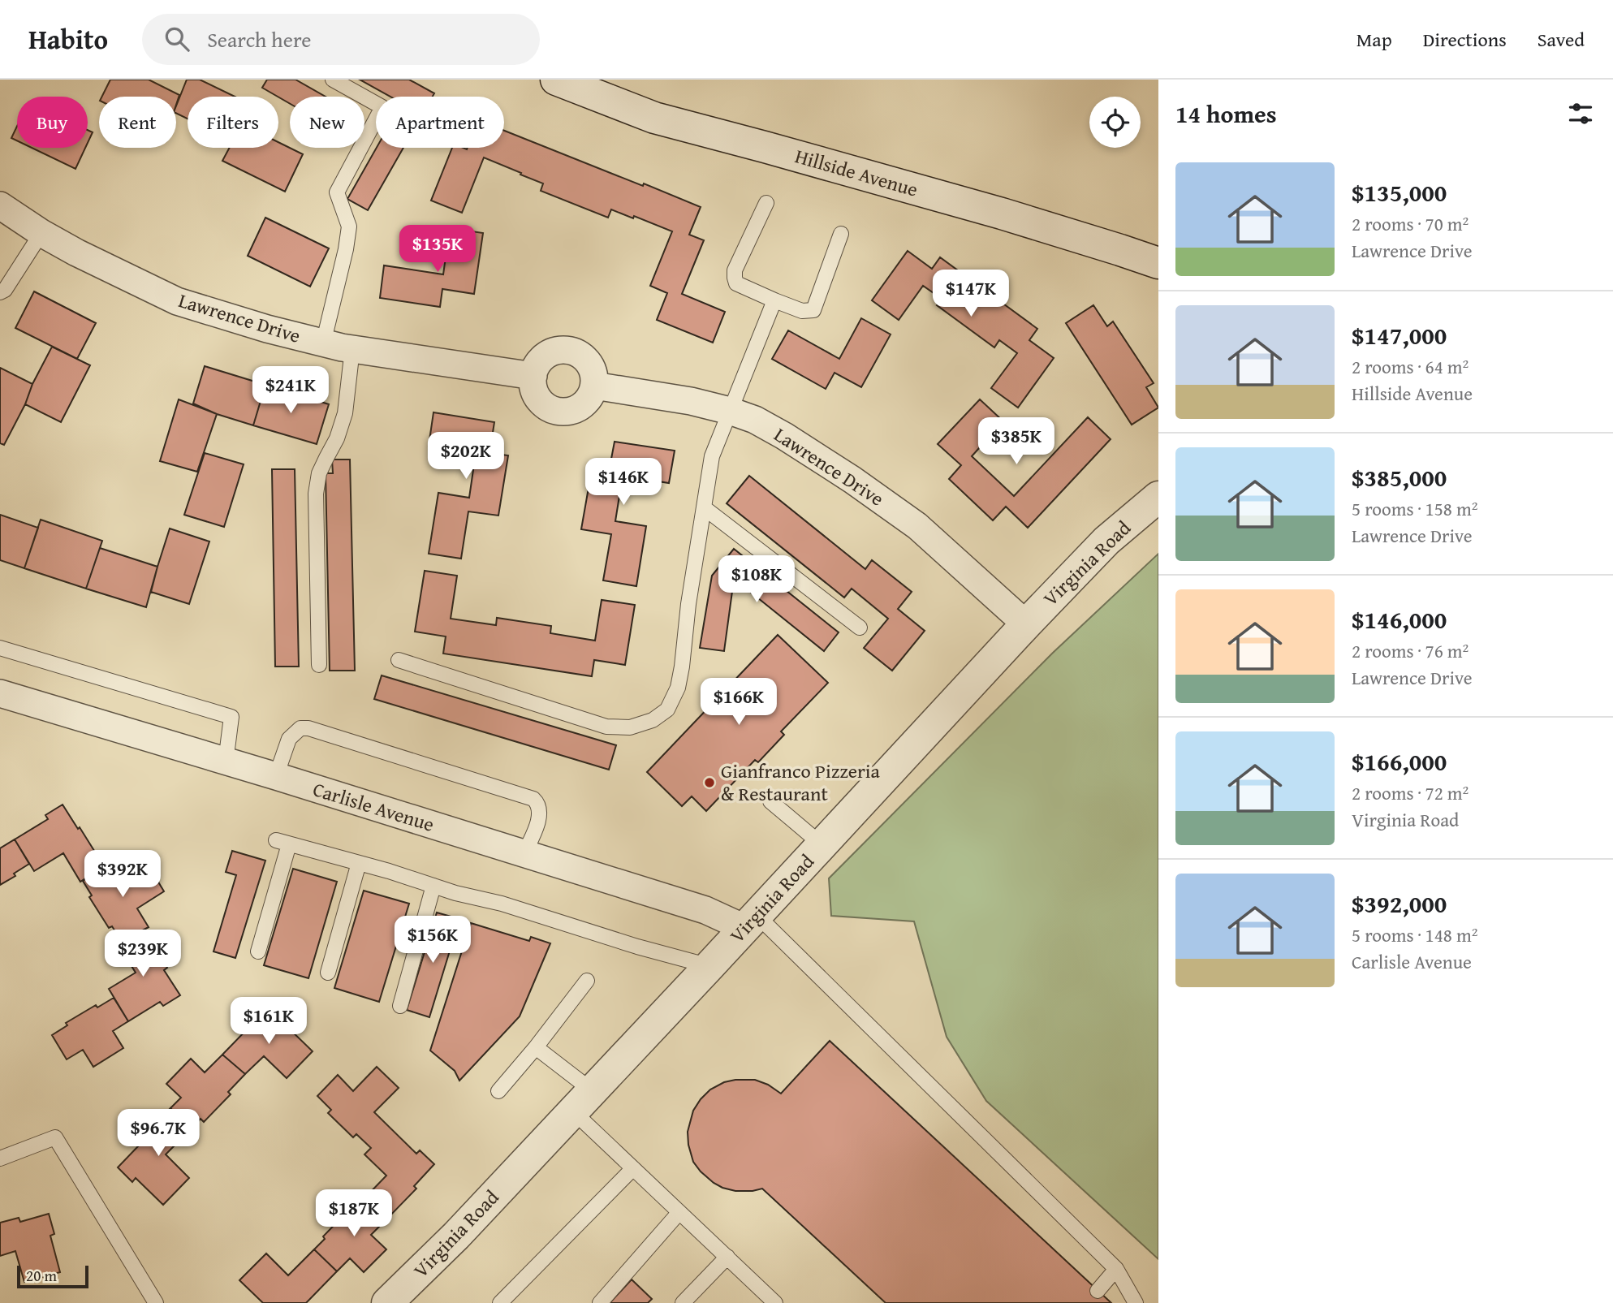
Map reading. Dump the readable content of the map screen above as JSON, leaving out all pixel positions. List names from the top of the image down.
{
  "streets": {
    "street": [
      "Hillside Avenue",
      "Lawrence Drive",
      "Virginia Road",
      "Carlisle Avenue"
    ]
  },
  "crossings": [
    ["Lawrence Drive", "Virginia Road"],
    ["Virginia Road", "Carlisle Avenue"]
  ],
  "places": ["Gianfranco Pizzeria & Restaurant"],
  "scale_bar": "20 m",
  "page": {
    "header": "Habito",
    "search": "Search here",
    "nav": ["Map", "Directions", "Saved"],
    "heading": "14 homes",
    "chip": [
      "Buy",
      "Rent",
      "Filters",
      "New",
      "Apartment"
    ],
    "list": [
      {
        "name": "$135,000",
        "note": "2 rooms · 70 m² · Lawrence Drive"
      },
      {
        "name": "$147,000",
        "note": "2 rooms · 64 m² · Hillside Avenue"
      },
      {
        "name": "$385,000",
        "note": "5 rooms · 158 m² · Lawrence Drive"
      },
      {
        "name": "$146,000",
        "note": "2 rooms · 76 m² · Lawrence Drive"
      },
      {
        "name": "$166,000",
        "note": "2 rooms · 72 m² · Virginia Road"
      },
      {
        "name": "$392,000",
        "note": "5 rooms · 148 m² · Carlisle Avenue"
      }
    ],
    "price": [
      "$135K",
      "$147K",
      "$241K",
      "$385K",
      "$202K",
      "$146K",
      "$108K",
      "$166K",
      "$392K",
      "$156K",
      "$239K",
      "$161K",
      "$96.7K",
      "$187K"
    ],
    "scale": "20 m"
  }
}
